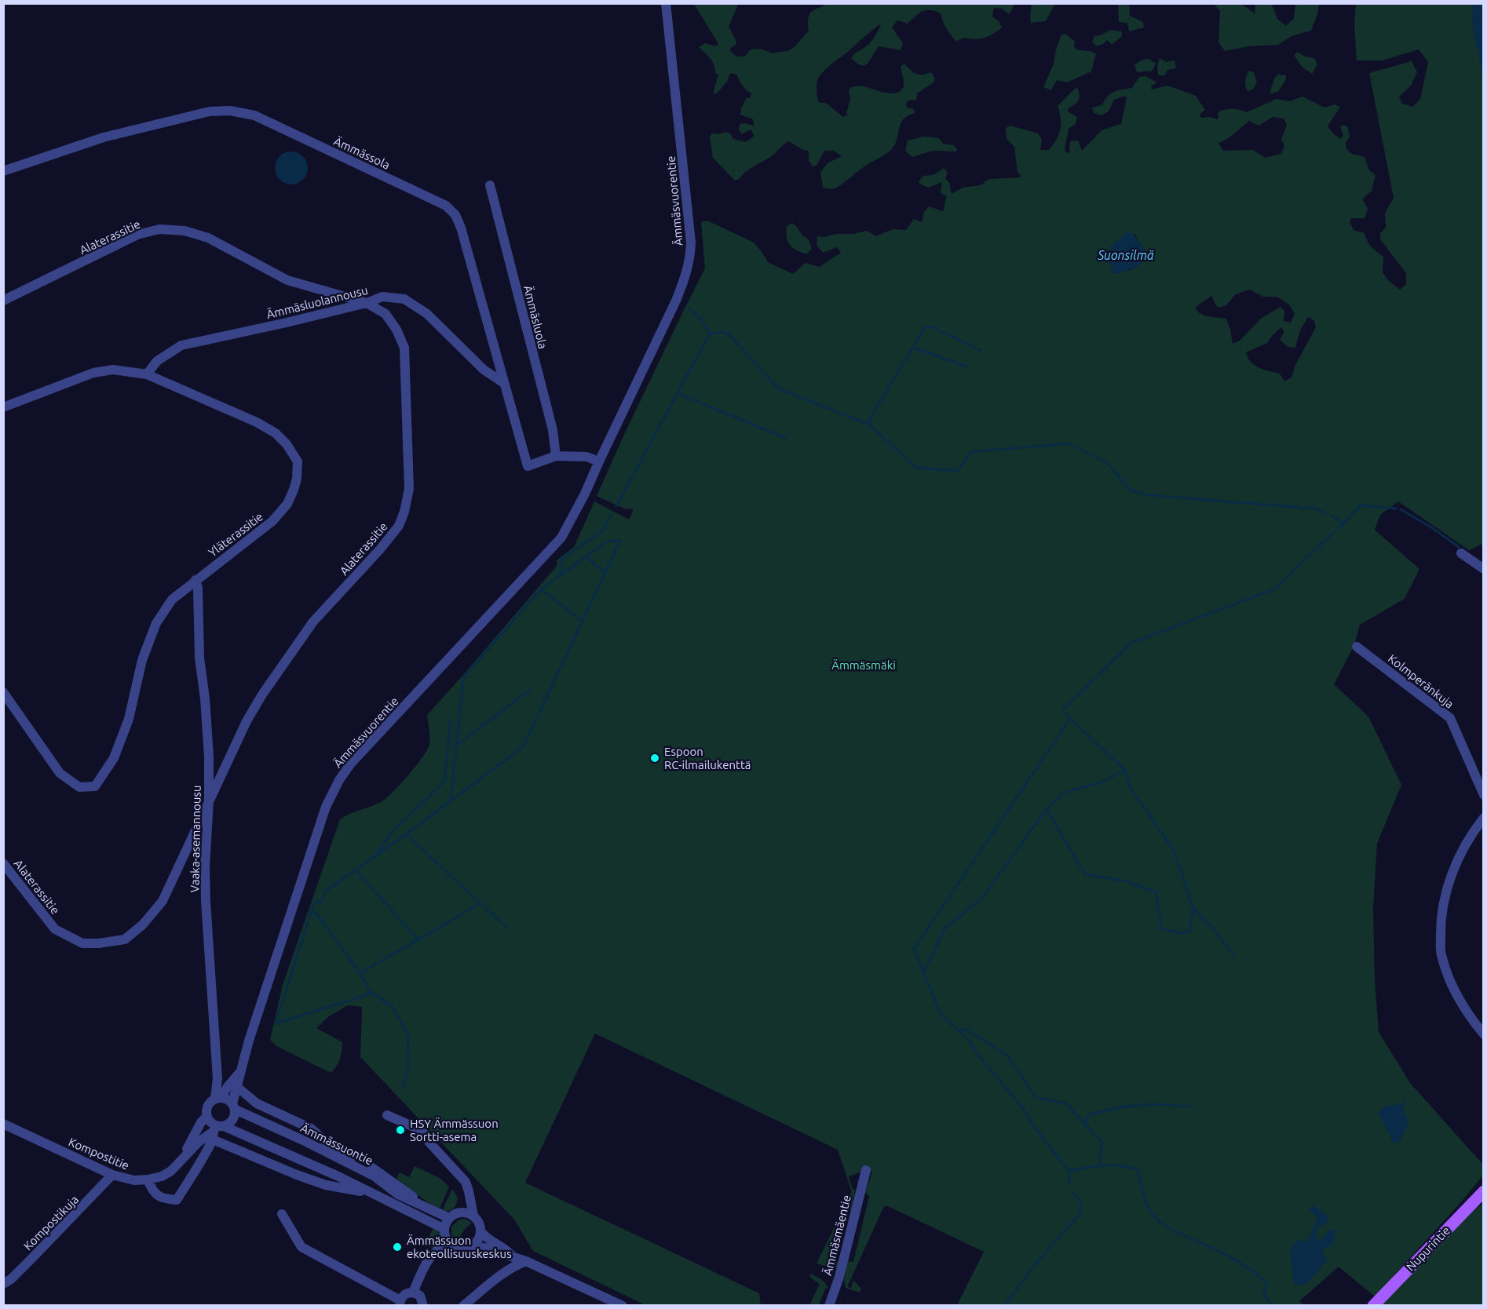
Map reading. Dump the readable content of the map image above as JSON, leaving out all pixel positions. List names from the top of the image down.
{
  "streets": {
    "main road": ["Nupurintie"],
    "street": [
      "Ämmässola",
      "Ämmäsvuorentie",
      "Alaterassitie",
      "Ämmäsluolannousu",
      "Ämmäsluola",
      "Yläterassitie",
      "Kolmperänkuja",
      "Vaaka-asemannousu",
      "Ämmässuontie",
      "Kompostitie",
      "Kompostikuja",
      "Ämmäsmäentie"
    ]
  },
  "crossings": [
    ["Ämmässola", "Ämmäsluolannousu"],
    ["Ämmässola", "Ämmäsluola"],
    ["Ämmäsvuorentie", "Vaaka-asemannousu"],
    ["Ämmäsvuorentie", "Ämmässuontie"],
    ["Ämmäsvuorentie", "Kompostitie"],
    ["Alaterassitie", "Ämmäsluolannousu"],
    ["Alaterassitie", "Vaaka-asemannousu"],
    ["Ämmäsluolannousu", "Yläterassitie"],
    ["Yläterassitie", "Vaaka-asemannousu"],
    ["Vaaka-asemannousu", "Ämmässuontie"],
    ["Vaaka-asemannousu", "Kompostitie"],
    ["Ämmässuontie", "Kompostitie"],
    ["Kompostitie", "Kompostikuja"]
  ],
  "water": ["Suonsilmä"],
  "parks": ["Ämmäsmäki"],
  "places": ["Espoon RC-ilmailukenttä", "HSY Ämmässuon Sortti-asema", "Ämmässuon ekoteollisuuskeskus"]
}
